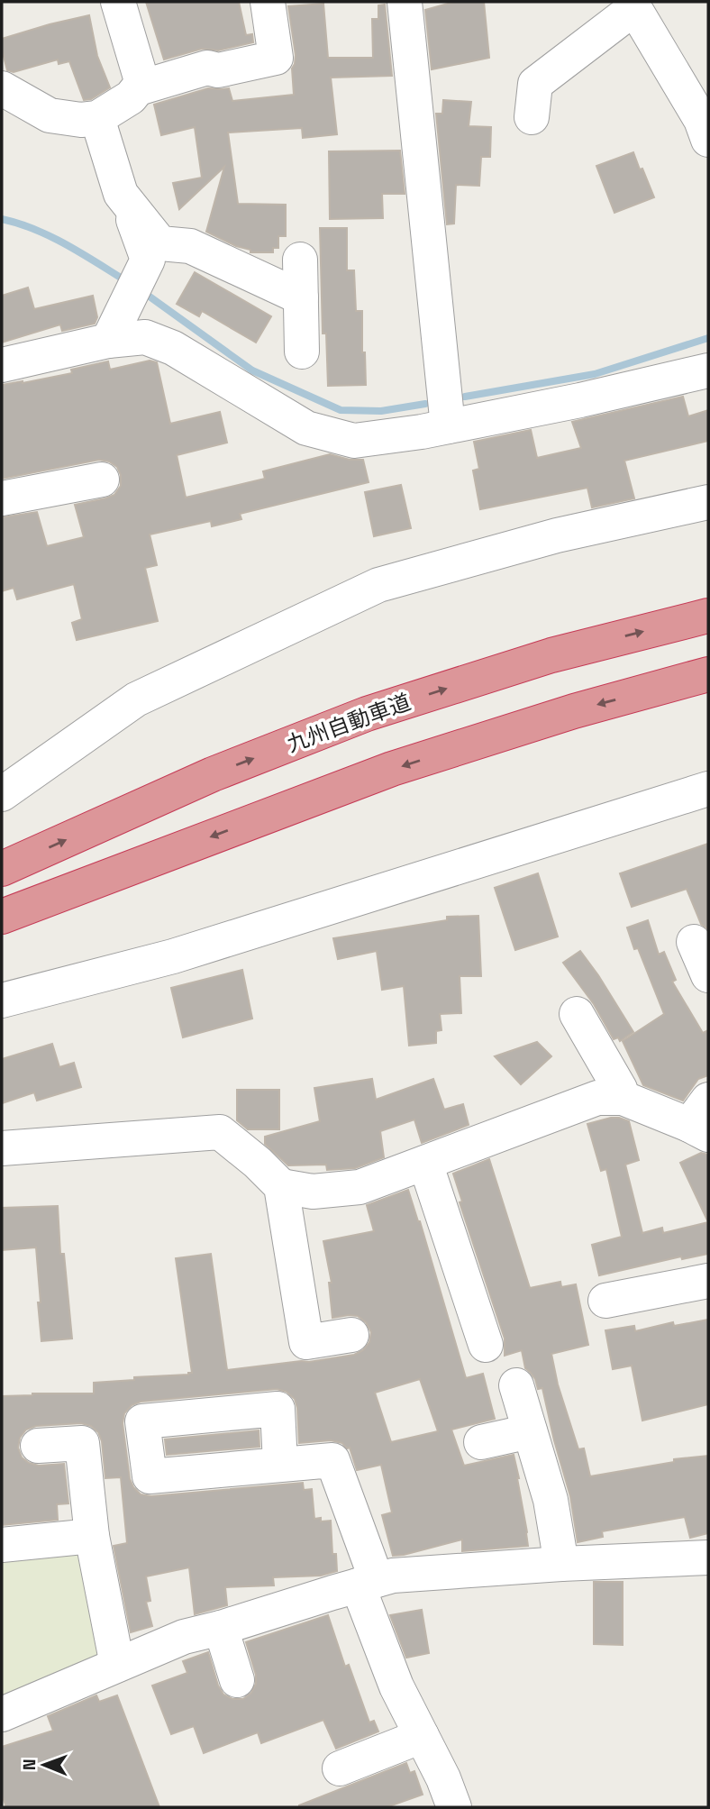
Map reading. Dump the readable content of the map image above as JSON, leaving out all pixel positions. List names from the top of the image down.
{
  "streets": {
    "highway": ["九州自動車道"]
  },
  "north": "left"
}
